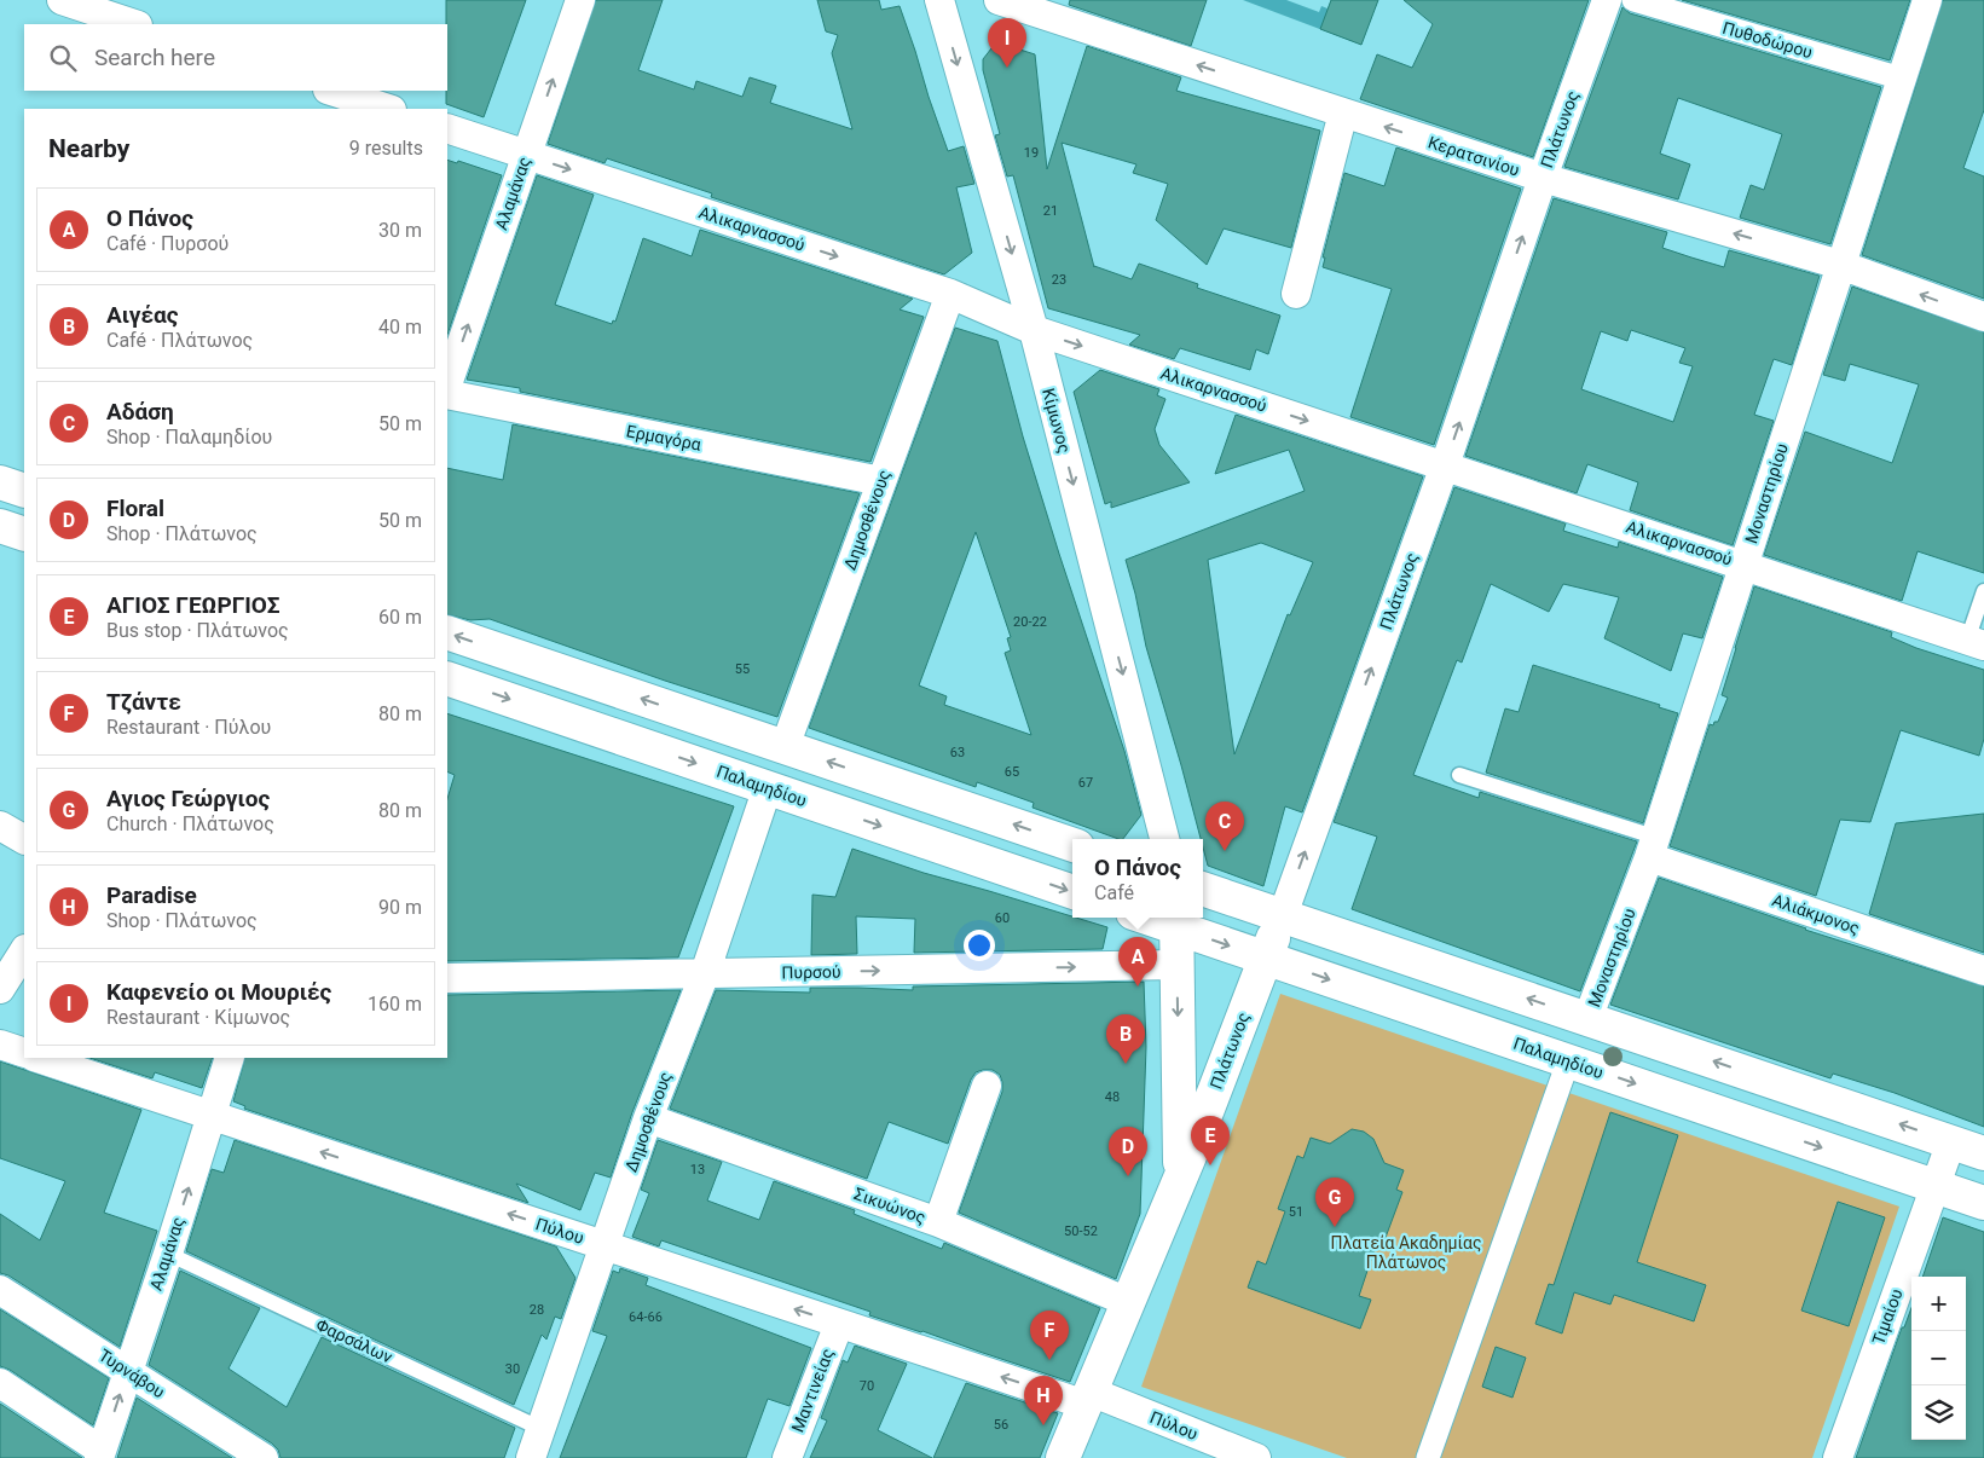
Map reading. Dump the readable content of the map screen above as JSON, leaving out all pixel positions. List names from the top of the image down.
{
  "streets": {
    "street": [
      "Πυθοδώρου",
      "Πλάτωνος",
      "Κερατσινίου",
      "Αλαμάνας",
      "Αλικαρνασσού",
      "Κίμωνος",
      "Ερμαγόρα",
      "Μοναστηρίου",
      "Δημοσθένους",
      "Παλαμηδίου",
      "Αλιάκμονος",
      "Πυρσού",
      "Σικυώνος",
      "Πύλου",
      "Τιμαίου",
      "Τυρνάβου",
      "Μαντινείας"
    ],
    "lane": ["Φαρσάλων"]
  },
  "crossings": [
    ["Πυθοδώρου", "Μοναστηρίου"],
    ["Πλάτωνος", "Κερατσινίου"],
    ["Πλάτωνος", "Αλικαρνασσού"],
    ["Πλάτωνος", "Παλαμηδίου"],
    ["Πλάτωνος", "Πυρσού"],
    ["Πλάτωνος", "Σικυώνος"],
    ["Πλάτωνος", "Πύλου"],
    ["Κερατσινίου", "Μοναστηρίου"],
    ["Αλαμάνας", "Αλικαρνασσού"],
    ["Αλαμάνας", "Πύλου"],
    ["Αλαμάνας", "Φαρσάλων"],
    ["Αλαμάνας", "Τυρνάβου"],
    ["Αλικαρνασσού", "Κίμωνος"],
    ["Αλικαρνασσού", "Μοναστηρίου"],
    ["Αλικαρνασσού", "Δημοσθένους"],
    ["Ερμαγόρα", "Δημοσθένους"],
    ["Μοναστηρίου", "Αλιάκμονος"],
    ["Δημοσθένους", "Παλαμηδίου"],
    ["Δημοσθένους", "Πυρσού"],
    ["Δημοσθένους", "Σικυώνος"],
    ["Δημοσθένους", "Πύλου"],
    ["Δημοσθένους", "Φαρσάλων"],
    ["Παλαμηδίου", "Τιμαίου"],
    ["Πύλου", "Μαντινείας"]
  ],
  "one_way": [
    "Κερατσινίου",
    "Αλαμάνας",
    "Αλικαρνασσού",
    "Κίμωνος",
    "Πύλου"
  ],
  "parks": ["Πλατεία Ακαδημίας Πλάτωνος"],
  "house_numbers": [
    "19",
    "21",
    "23",
    "20-22",
    "55",
    "63",
    "65",
    "67",
    "60",
    "48",
    "13",
    "51",
    "50-52",
    "28",
    "64-66",
    "30",
    "70",
    "56"
  ],
  "page": {
    "pins": [
      "I",
      "C",
      "A",
      "B",
      "E",
      "D",
      "G",
      "F",
      "H"
    ],
    "search": "Search here",
    "heading": ["Nearby", "9 results"],
    "list": [
      {
        "mark": "A",
        "name": "Ο Πάνος",
        "note": "Café · Πυρσού",
        "value": "30 m"
      },
      {
        "mark": "B",
        "name": "Αιγέας",
        "note": "Café · Πλάτωνος",
        "value": "40 m"
      },
      {
        "mark": "C",
        "name": "Αδάση",
        "note": "Shop · Παλαμηδίου",
        "value": "50 m"
      },
      {
        "mark": "D",
        "name": "Floral",
        "note": "Shop · Πλάτωνος",
        "value": "50 m"
      },
      {
        "mark": "E",
        "name": "ΑΓΙΟΣ ΓΕΩΡΓΙΟΣ",
        "note": "Bus stop · Πλάτωνος",
        "value": "60 m"
      },
      {
        "mark": "F",
        "name": "Τζάντε",
        "note": "Restaurant · Πύλου",
        "value": "80 m"
      },
      {
        "mark": "G",
        "name": "Αγιος Γεώργιος",
        "note": "Church · Πλάτωνος",
        "value": "80 m"
      },
      {
        "mark": "H",
        "name": "Paradise",
        "note": "Shop · Πλάτωνος",
        "value": "90 m"
      },
      {
        "mark": "I",
        "name": "Καφενείο οι Μουριές",
        "note": "Restaurant · Κίμωνος",
        "value": "160 m"
      }
    ],
    "popup": ["Ο Πάνος", "Café"],
    "map_buttons": ["+", "−"]
  }
}
